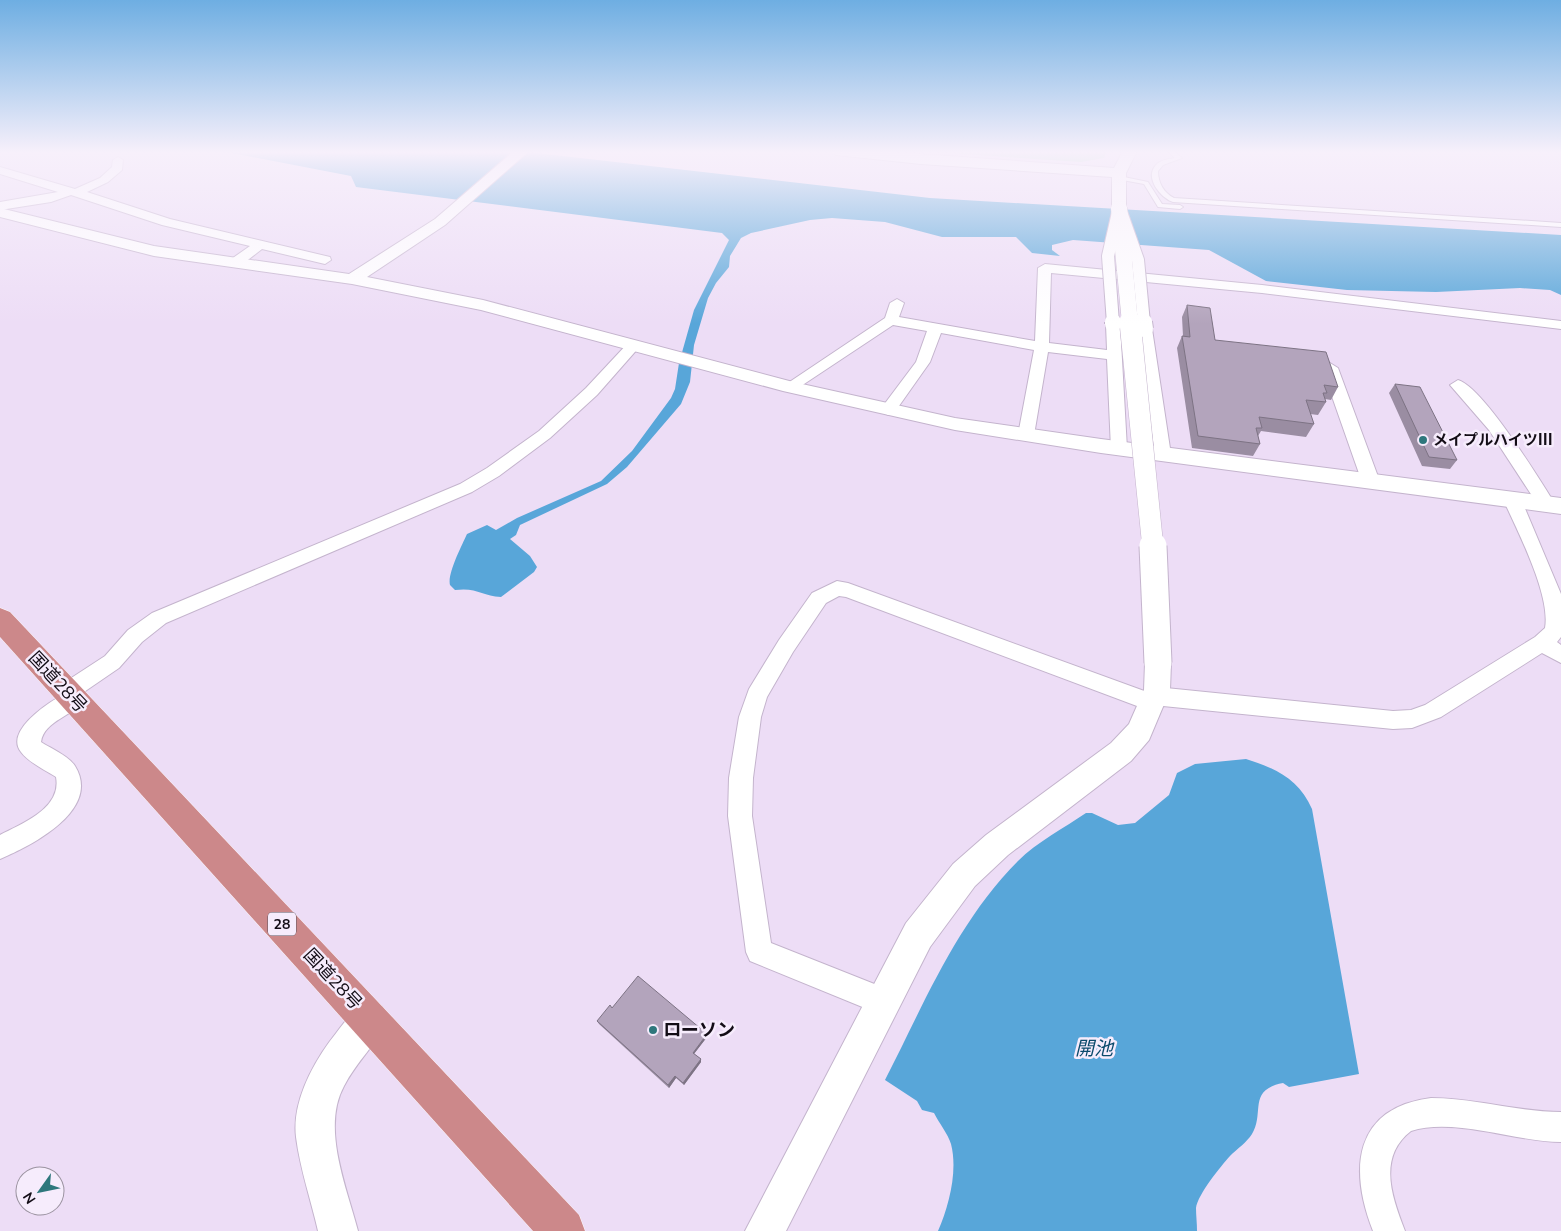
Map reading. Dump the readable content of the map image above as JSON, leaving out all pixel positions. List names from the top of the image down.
{
  "streets": {
    "highway": ["国道28号", "28"]
  },
  "water": ["開池"],
  "places": ["メイプルハイツⅢ", "ローソン"],
  "north": "bottom left"
}
